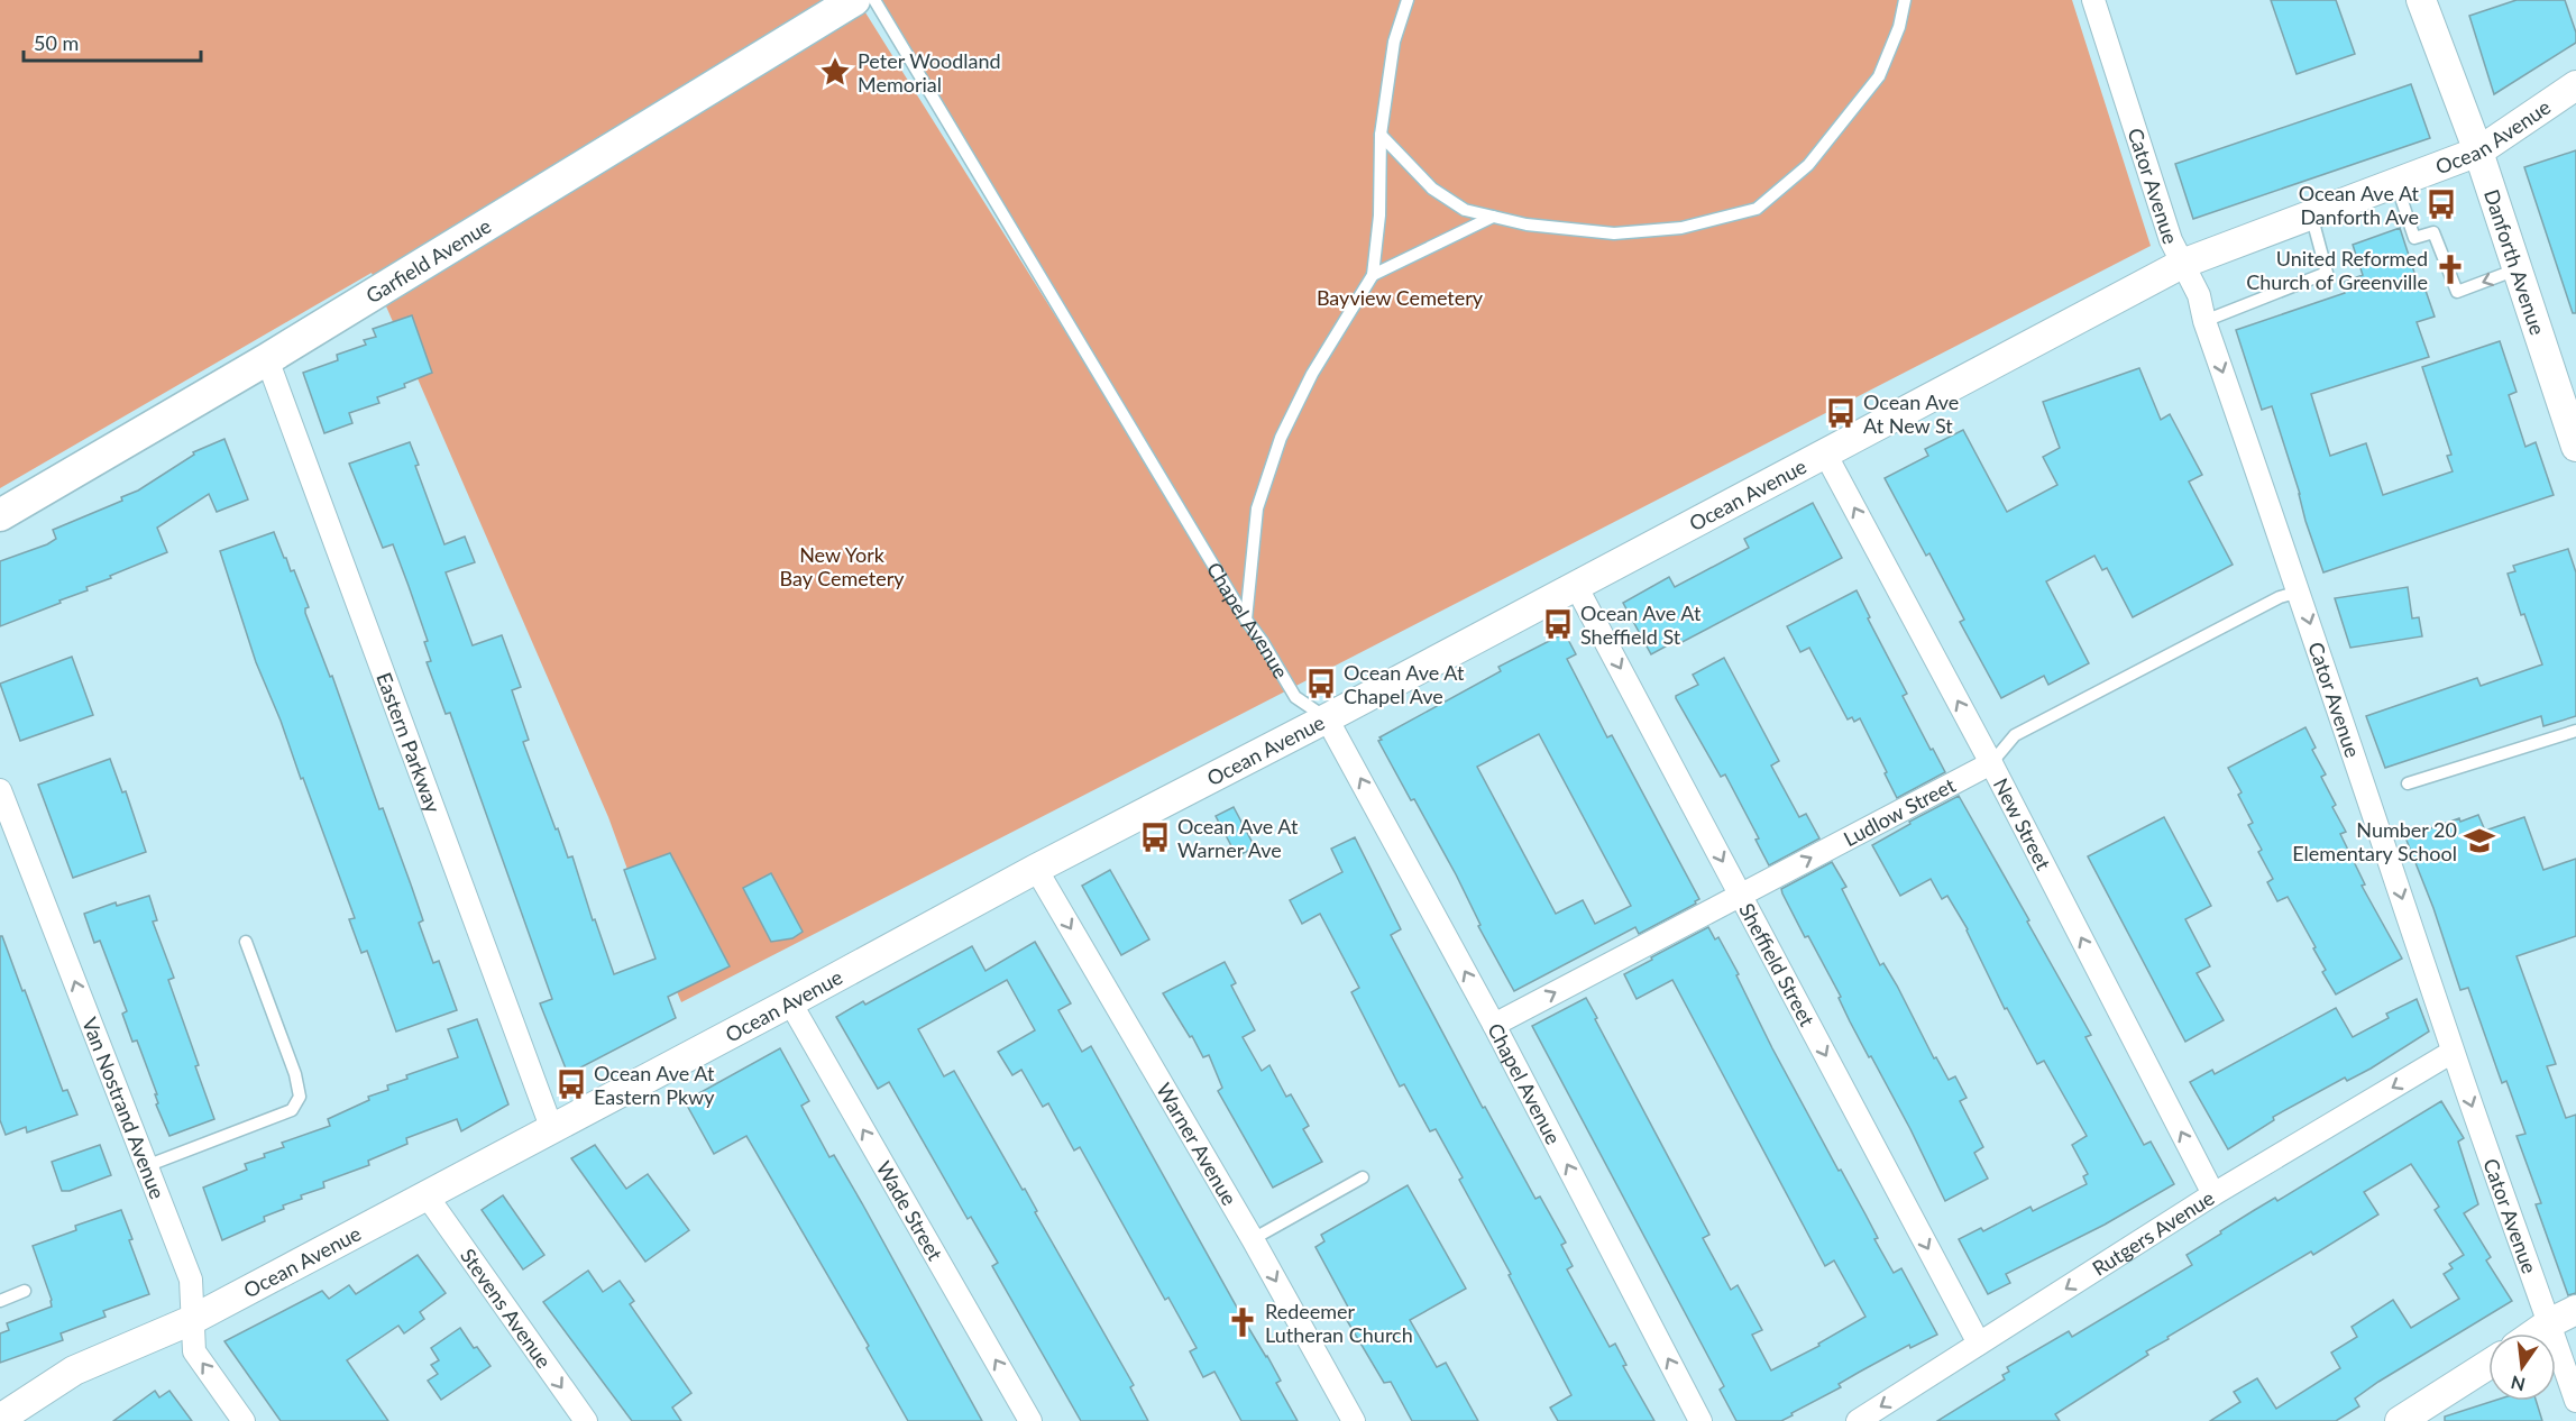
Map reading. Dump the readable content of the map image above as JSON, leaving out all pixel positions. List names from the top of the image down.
{
  "streets": {
    "main road": ["Garfield Avenue"],
    "street": [
      "Ocean Avenue",
      "Cator Avenue",
      "Danforth Avenue",
      "Chapel Avenue",
      "Eastern Parkway",
      "Ludlow Street",
      "New Street",
      "Sheffield Street",
      "Van Nostrand Avenue",
      "Warner Avenue",
      "Wade Street",
      "Rutgers Avenue",
      "Stevens Avenue"
    ]
  },
  "crossings": [
    ["Ocean Avenue", "Cator Avenue"],
    ["Ocean Avenue", "Danforth Avenue"],
    ["Ocean Avenue", "Chapel Avenue"],
    ["Ocean Avenue", "Eastern Parkway"],
    ["Ocean Avenue", "New Street"],
    ["Ocean Avenue", "Sheffield Street"],
    ["Ocean Avenue", "Van Nostrand Avenue"],
    ["Ocean Avenue", "Warner Avenue"],
    ["Ocean Avenue", "Wade Street"],
    ["Ocean Avenue", "Stevens Avenue"],
    ["Cator Avenue", "Ludlow Street"],
    ["Cator Avenue", "Rutgers Avenue"],
    ["Garfield Avenue", "Eastern Parkway"],
    ["Chapel Avenue", "Ludlow Street"],
    ["Ludlow Street", "New Street"],
    ["Ludlow Street", "Sheffield Street"],
    ["New Street", "Rutgers Avenue"],
    ["Sheffield Street", "Rutgers Avenue"]
  ],
  "one_way": [
    "Cator Avenue",
    "Chapel Avenue",
    "Ludlow Street",
    "New Street",
    "Sheffield Street",
    "Van Nostrand Avenue",
    "Warner Avenue",
    "Wade Street",
    "Rutgers Avenue",
    "Stevens Avenue"
  ],
  "parks": ["Bayview Cemetery", "New York Bay Cemetery"],
  "places": {
    "place": ["Peter Woodland Memorial"],
    "bus stop": [
      "Ocean Ave At Danforth Ave",
      "Ocean Ave At New St",
      "Ocean Ave At Sheffield St",
      "Ocean Ave At Chapel Ave",
      "Ocean Ave At Warner Ave",
      "Ocean Ave At Eastern Pkwy"
    ],
    "church": ["United Reformed Church of Greenville", "Redeemer Lutheran Church"],
    "school or university": ["Number 20 Elementary School"]
  },
  "scale_bar": "50 m",
  "north": "bottom"
}
